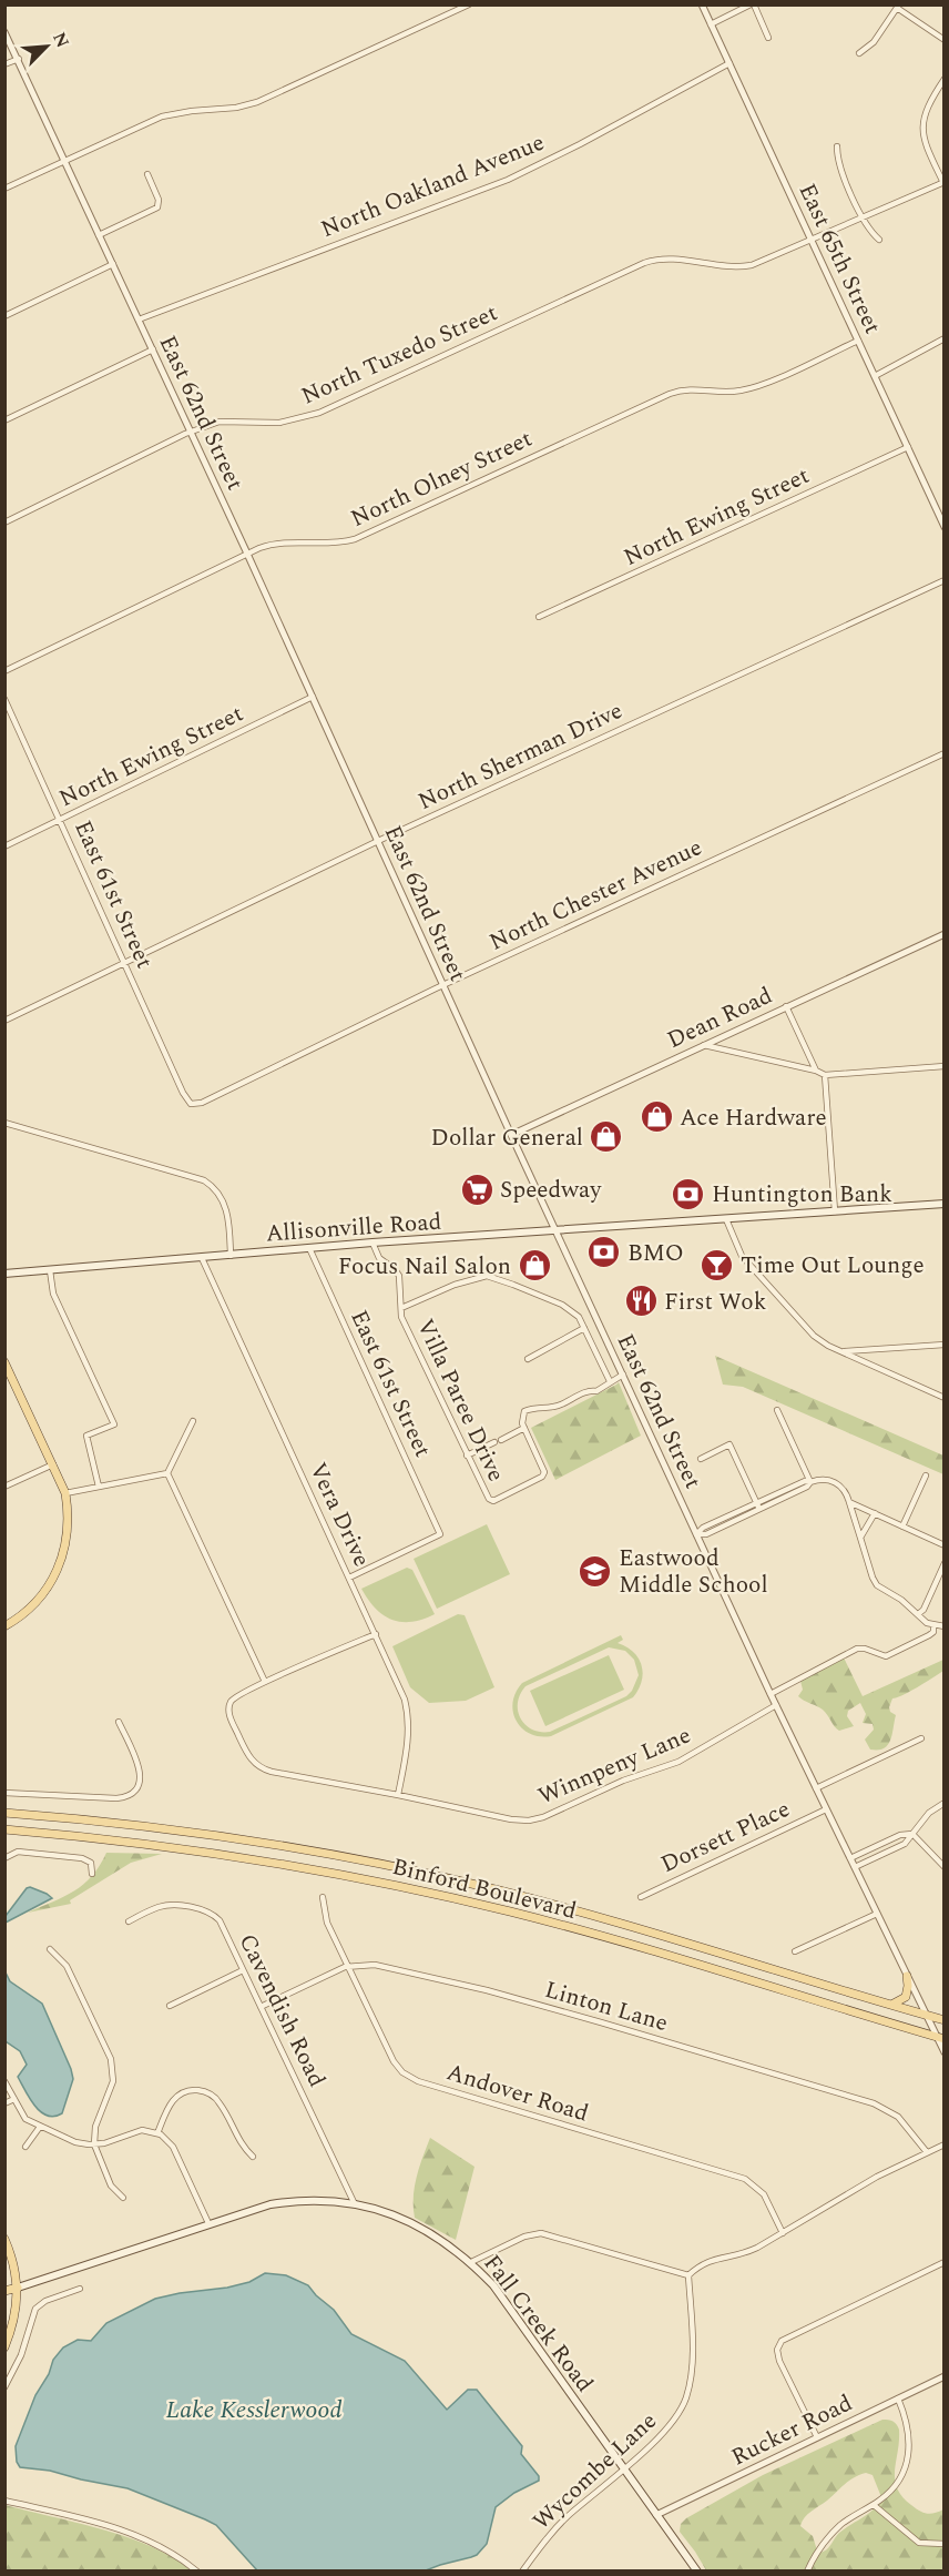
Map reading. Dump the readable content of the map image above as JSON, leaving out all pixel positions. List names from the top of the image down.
{
  "streets": {
    "main road": ["Allisonville Road", "Binford Boulevard", "Fall Creek Road"],
    "street": [
      "North Oakland Avenue",
      "East 65th Street",
      "North Tuxedo Street",
      "East 62nd Street",
      "North Olney Street",
      "North Ewing Street",
      "North Sherman Drive",
      "East 61st Street",
      "North Chester Avenue",
      "Dean Road",
      "Villa Paree Drive",
      "Vera Drive",
      "Winnpeny Lane",
      "Dorsett Place",
      "Linton Lane",
      "Cavendish Road",
      "Andover Road",
      "Rucker Road",
      "Wycombe Lane"
    ]
  },
  "crossings": [
    ["North Oakland Avenue", "East 65th Street"],
    ["North Oakland Avenue", "East 62nd Street"],
    ["East 65th Street", "North Tuxedo Street"],
    ["East 65th Street", "North Olney Street"],
    ["East 65th Street", "North Ewing Street"],
    ["North Tuxedo Street", "East 62nd Street"],
    ["East 62nd Street", "North Olney Street"],
    ["East 62nd Street", "North Ewing Street"],
    ["East 62nd Street", "North Sherman Drive"],
    ["East 62nd Street", "North Chester Avenue"],
    ["East 62nd Street", "Dean Road"],
    ["East 62nd Street", "Allisonville Road"],
    ["East 62nd Street", "Winnpeny Lane"],
    ["East 62nd Street", "Dorsett Place"],
    ["East 62nd Street", "Binford Boulevard"],
    ["North Ewing Street", "East 61st Street"],
    ["North Sherman Drive", "East 61st Street"],
    ["East 61st Street", "North Chester Avenue"],
    ["East 61st Street", "Allisonville Road"],
    ["East 61st Street", "Vera Drive"],
    ["Allisonville Road", "Villa Paree Drive"],
    ["Allisonville Road", "Vera Drive"],
    ["Vera Drive", "Winnpeny Lane"],
    ["Linton Lane", "Cavendish Road"],
    ["Linton Lane", "Andover Road"],
    ["Cavendish Road", "Fall Creek Road"],
    ["Fall Creek Road", "Rucker Road"],
    ["Fall Creek Road", "Wycombe Lane"]
  ],
  "water": ["Lake Kesslerwood"],
  "places": {
    "shop": ["Ace Hardware", "Dollar General", "Focus Nail Salon"],
    "supermarket": ["Speedway"],
    "bank": ["Huntington Bank", "BMO"],
    "bar": ["Time Out Lounge"],
    "restaurant": ["First Wok"],
    "school or university": ["Eastwood Middle School"]
  },
  "north": "top right"
}
